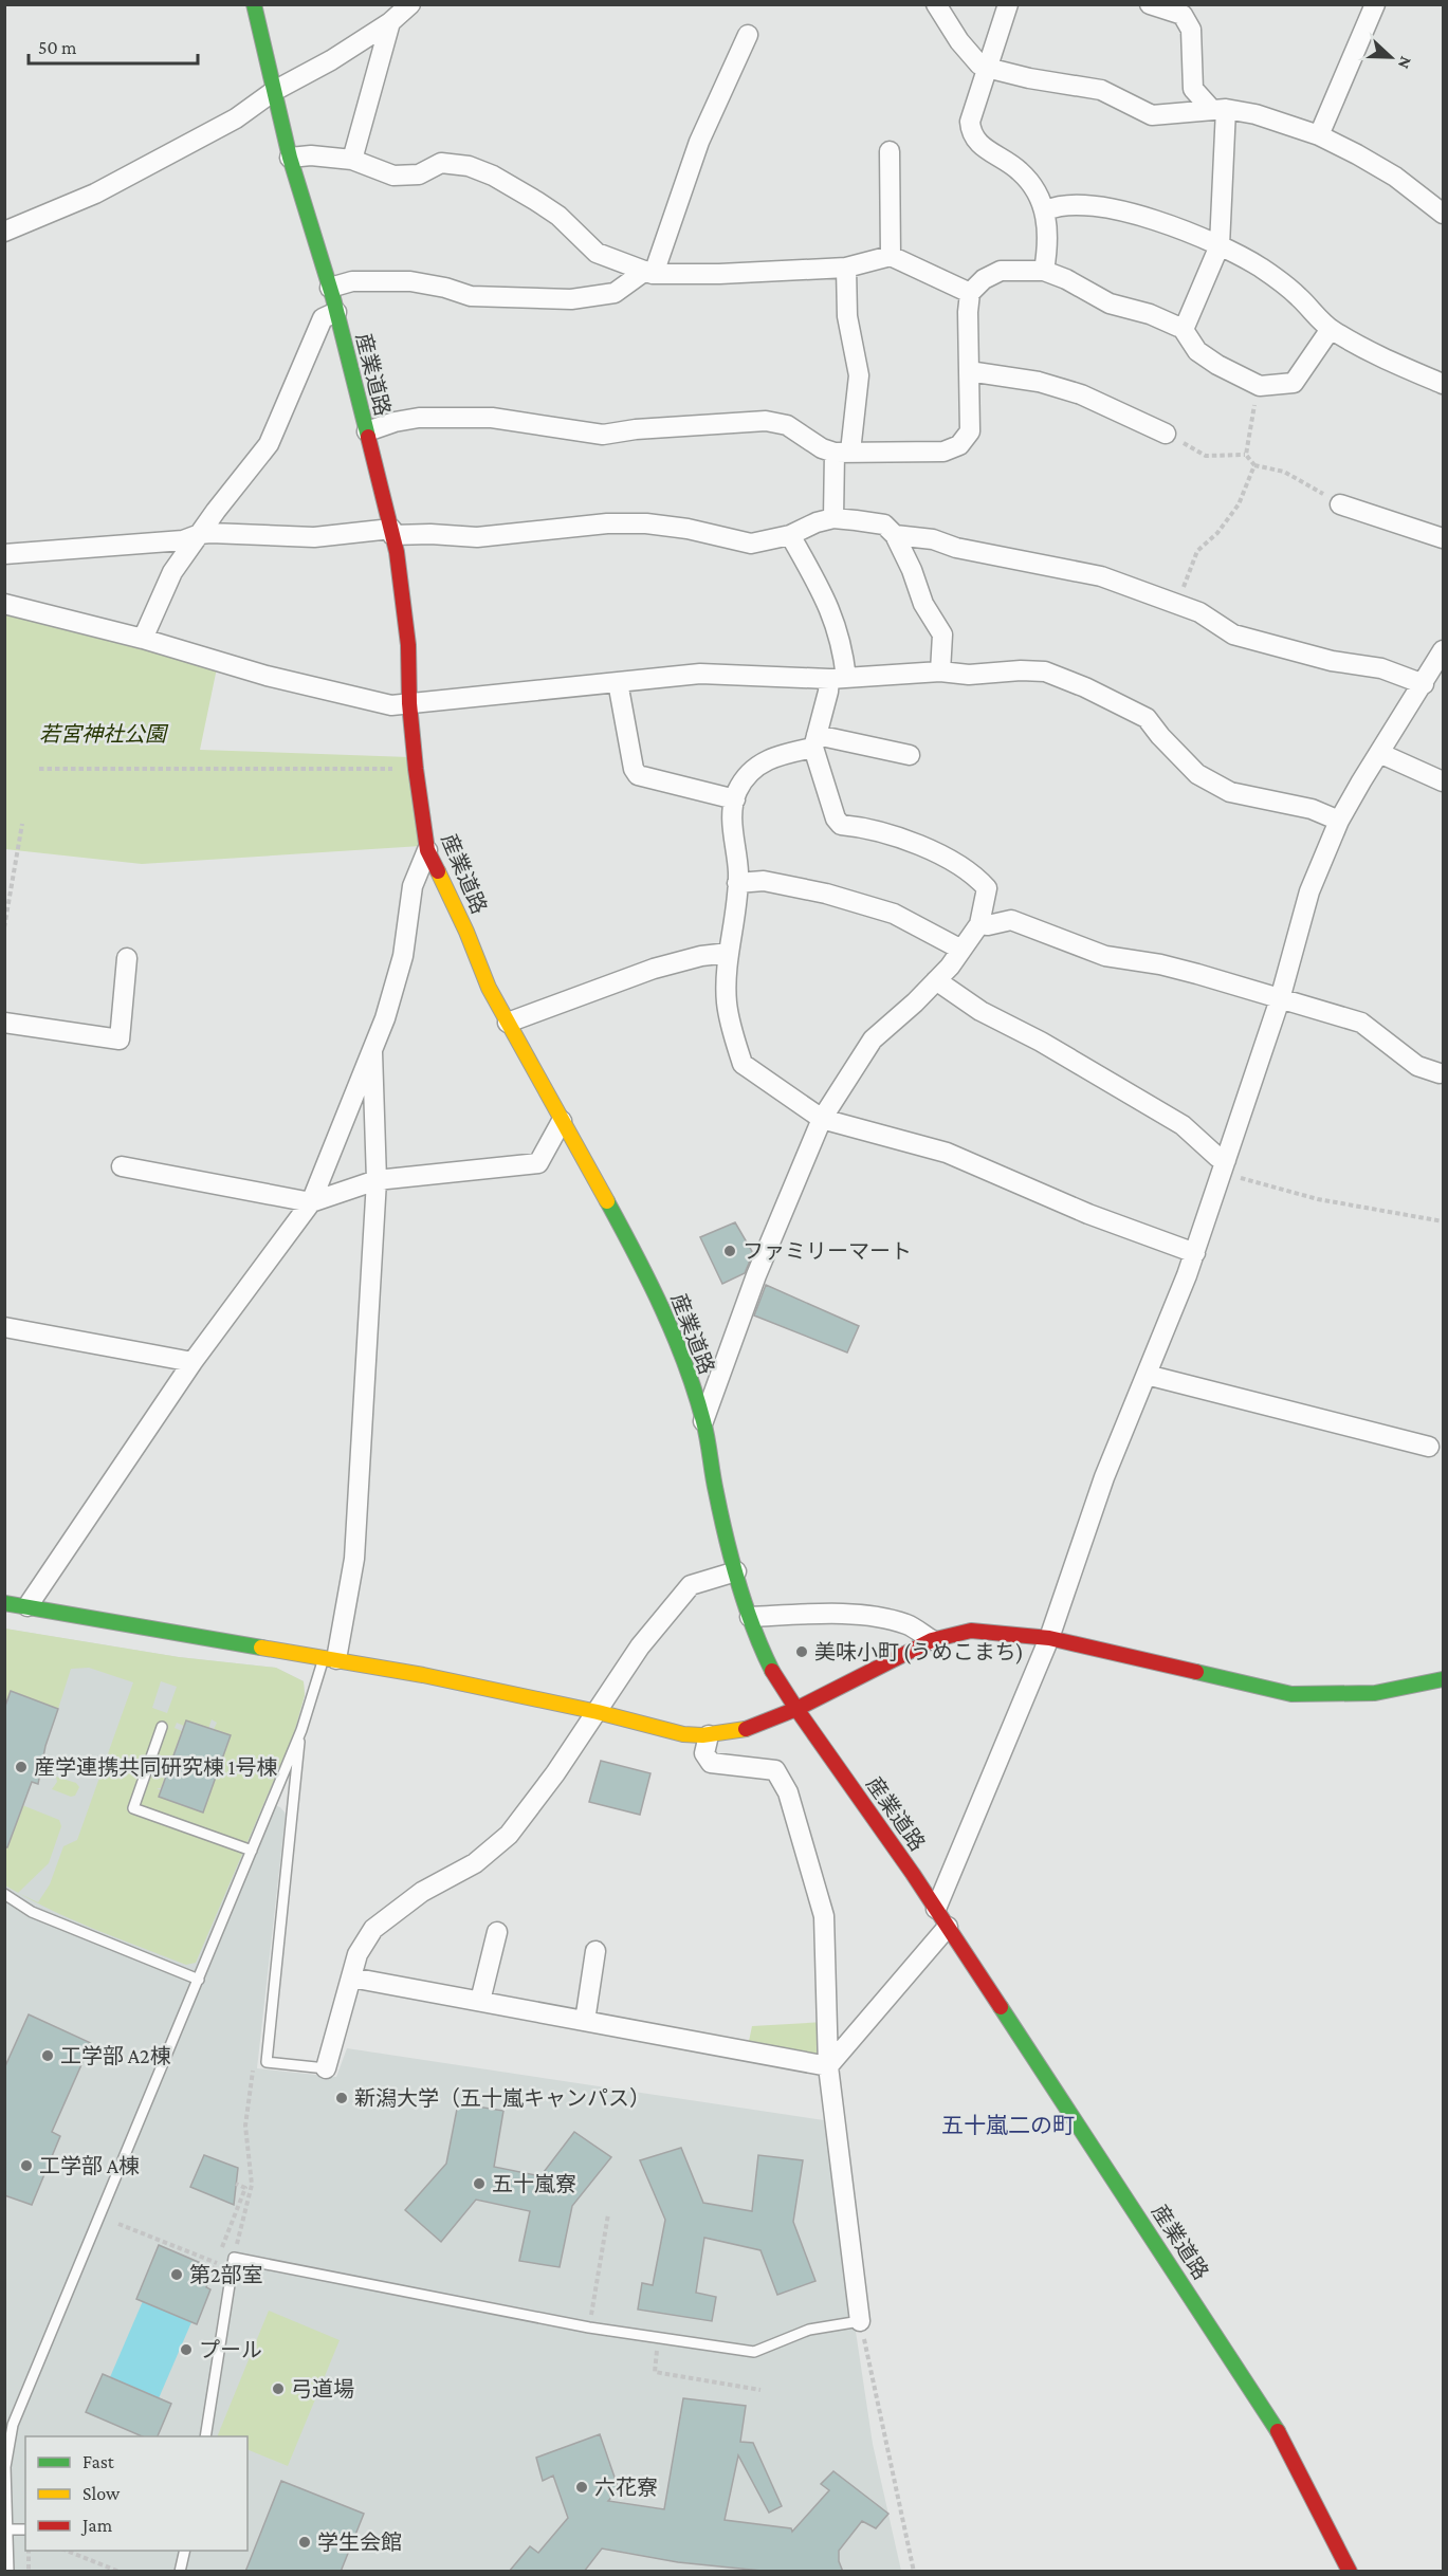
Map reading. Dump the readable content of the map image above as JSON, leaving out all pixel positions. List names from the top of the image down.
{
  "streets": {
    "street": ["産業道路"]
  },
  "districts": ["五十嵐二の町"],
  "parks": ["若宮神社公園"],
  "places": [
    "ファミリーマート",
    "美味小町 (うめこまち)",
    "産学連携共同研究棟 1号棟",
    "工学部 A2棟",
    "新潟大学（五十嵐キャンパス）",
    "工学部 A棟",
    "五十嵐寮",
    "第2部室",
    "プール",
    "弓道場",
    "六花寮",
    "学生会館"
  ],
  "legend": ["Fast", "Slow", "Jam"],
  "scale_bar": "50 m",
  "north": "right"
}
